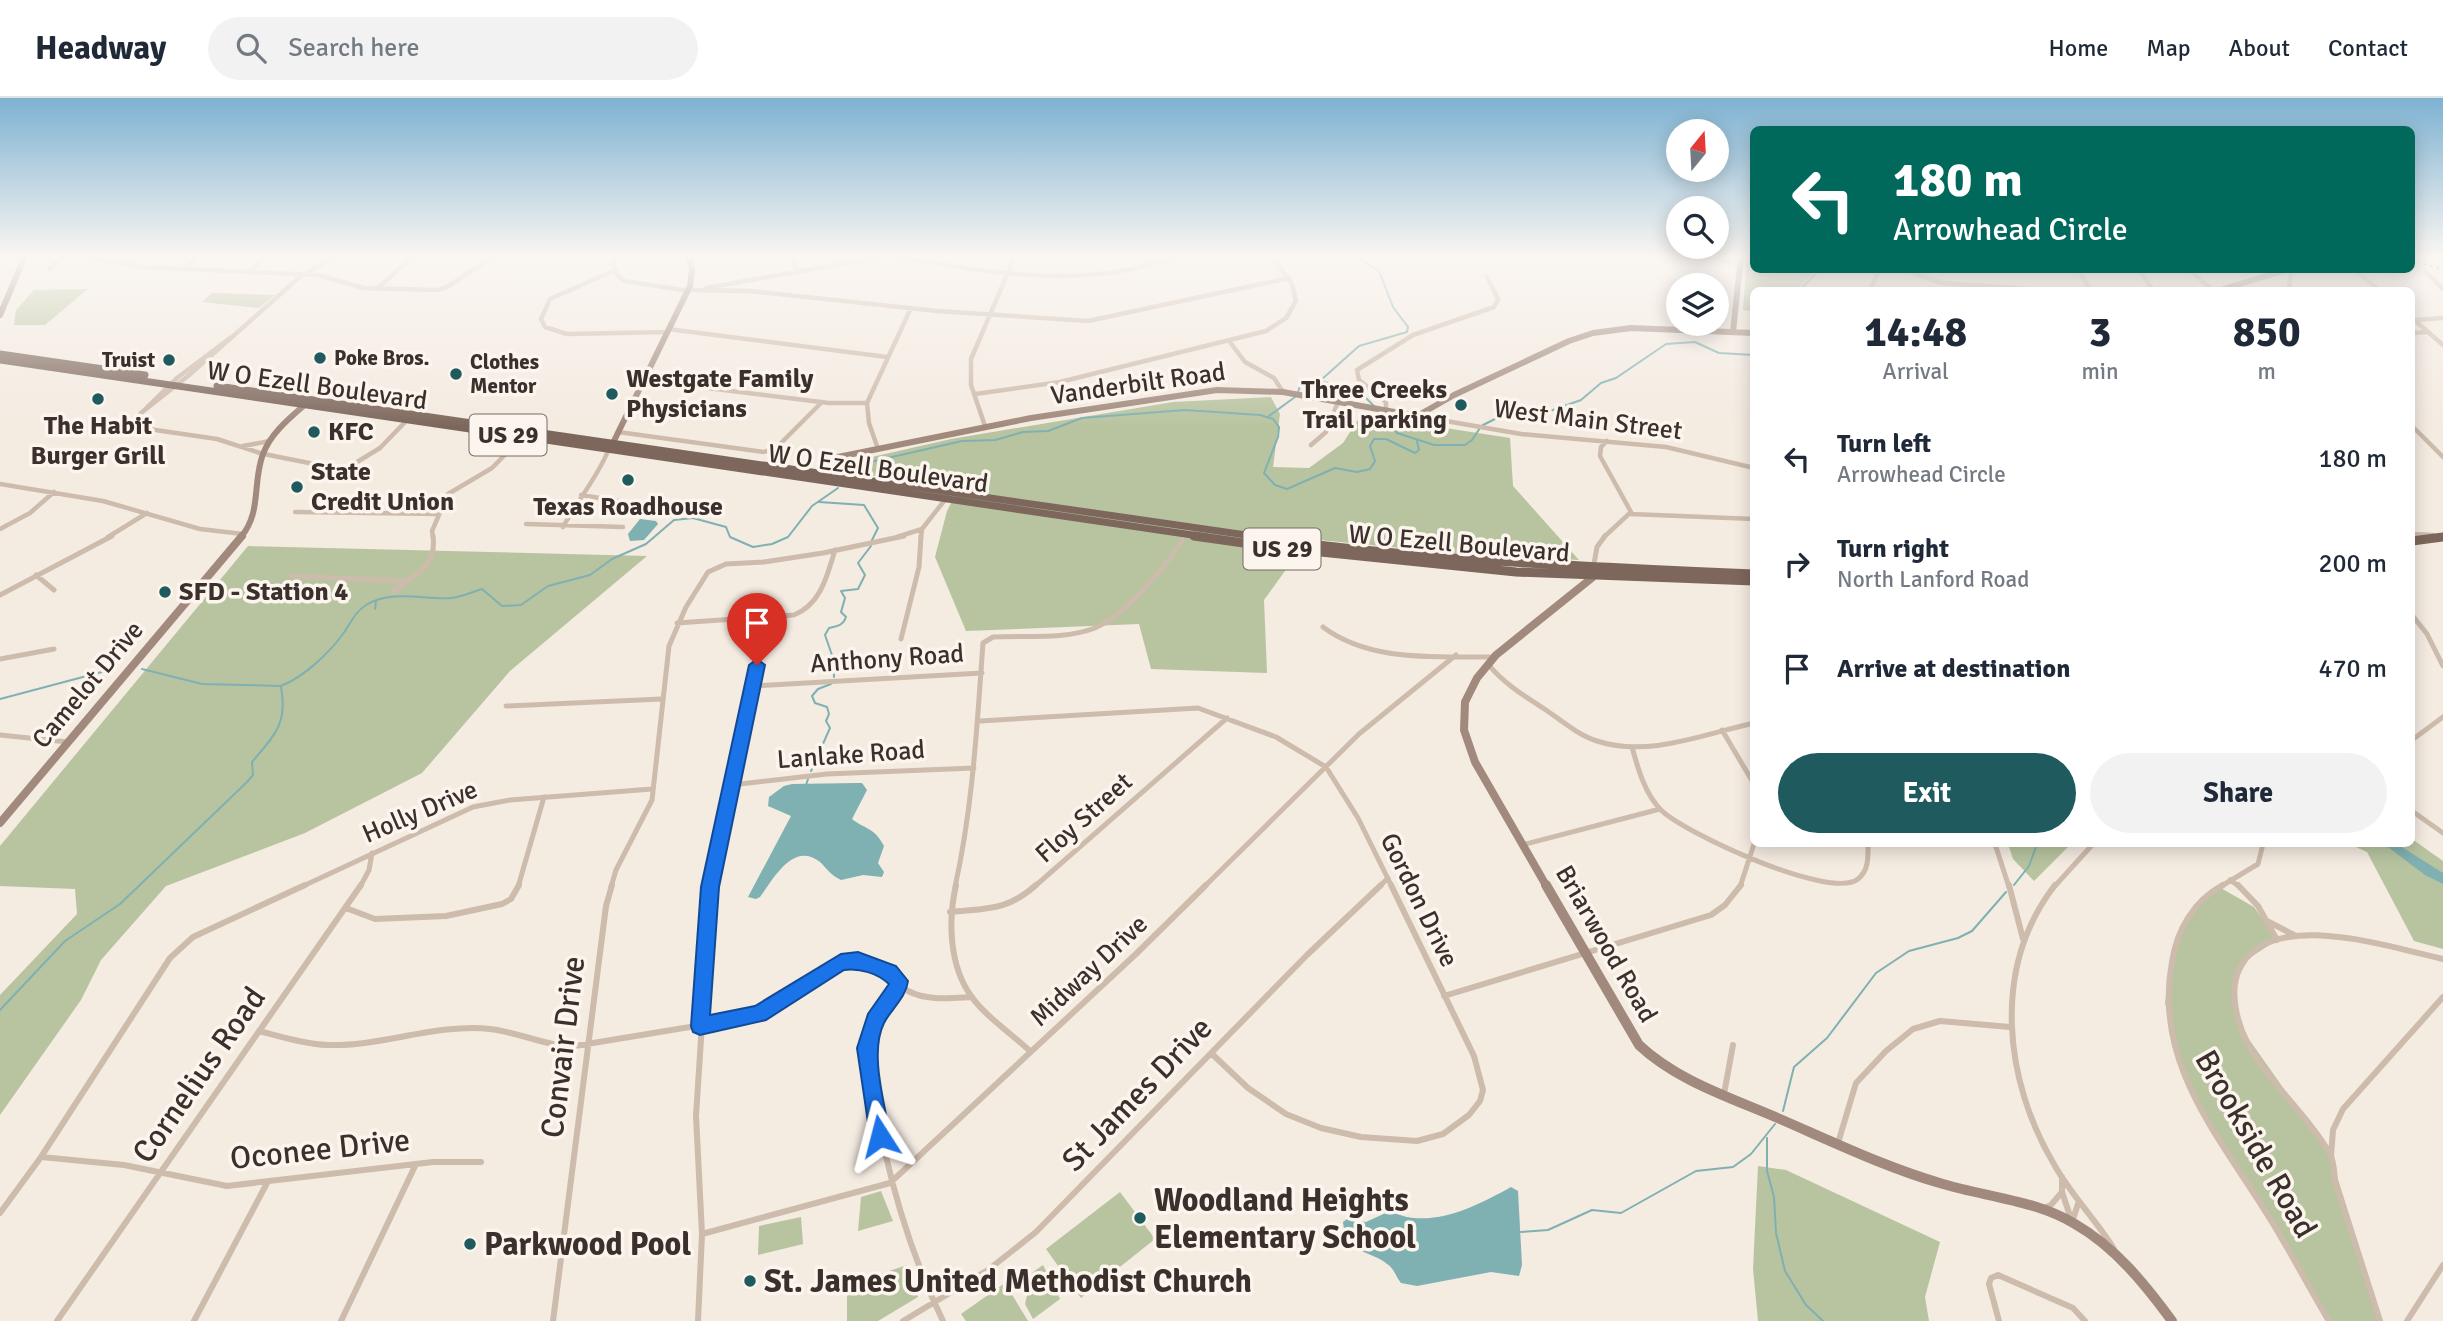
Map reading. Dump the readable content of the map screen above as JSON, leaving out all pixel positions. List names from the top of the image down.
{
  "streets": {
    "main road": ["W O Ezell Boulevard", "US 29"],
    "street": [
      "Vanderbilt Road",
      "West Main Street",
      "Anthony Road",
      "Camelot Drive",
      "Lanlake Road",
      "Holly Drive",
      "Floy Street",
      "Gordon Drive",
      "Briarwood Road",
      "Midway Drive",
      "Convair Drive",
      "Cornelius Road",
      "St James Drive",
      "Brookside Road",
      "Oconee Drive"
    ]
  },
  "crossings": [
    ["Vanderbilt Road", "W O Ezell Boulevard"],
    ["Vanderbilt Road", "West Main Street"],
    ["W O Ezell Boulevard", "Camelot Drive"],
    ["W O Ezell Boulevard", "Briarwood Road"],
    ["Holly Drive", "Convair Drive"],
    ["Holly Drive", "Cornelius Road"],
    ["Holly Drive", "Oconee Drive"],
    ["Floy Street", "Gordon Drive"],
    ["Gordon Drive", "Midway Drive"],
    ["Gordon Drive", "St James Drive"],
    ["Cornelius Road", "Oconee Drive"]
  ],
  "places": [
    "Poke Bros.",
    "Truist",
    "Clothes Mentor",
    "Westgate Family Physicians",
    "The Habit Burger Grill",
    "Three Creeks Trail parking",
    "KFC",
    "Texas Roadhouse",
    "State Credit Union",
    "SFD - Station 4",
    "Woodland Heights Elementary School",
    "Parkwood Pool",
    "St. James United Methodist Church"
  ],
  "north": "top",
  "page": {
    "header": "Headway",
    "search": "Search here",
    "nav": [
      "Home",
      "Map",
      "About",
      "Contact"
    ],
    "turn": ["180 m", "Arrowhead Circle"],
    "eta": [
      "14:48",
      "Arrival",
      "3",
      "min",
      "850",
      "m"
    ],
    "list": [
      {
        "name": "Turn left",
        "note": "Arrowhead Circle",
        "value": "180 m"
      },
      {
        "name": "Turn right",
        "note": "North Lanford Road",
        "value": "200 m"
      },
      {
        "name": "Arrive at destination",
        "value": "470 m"
      }
    ],
    "buttons": ["Exit", "Share"]
  }
}
